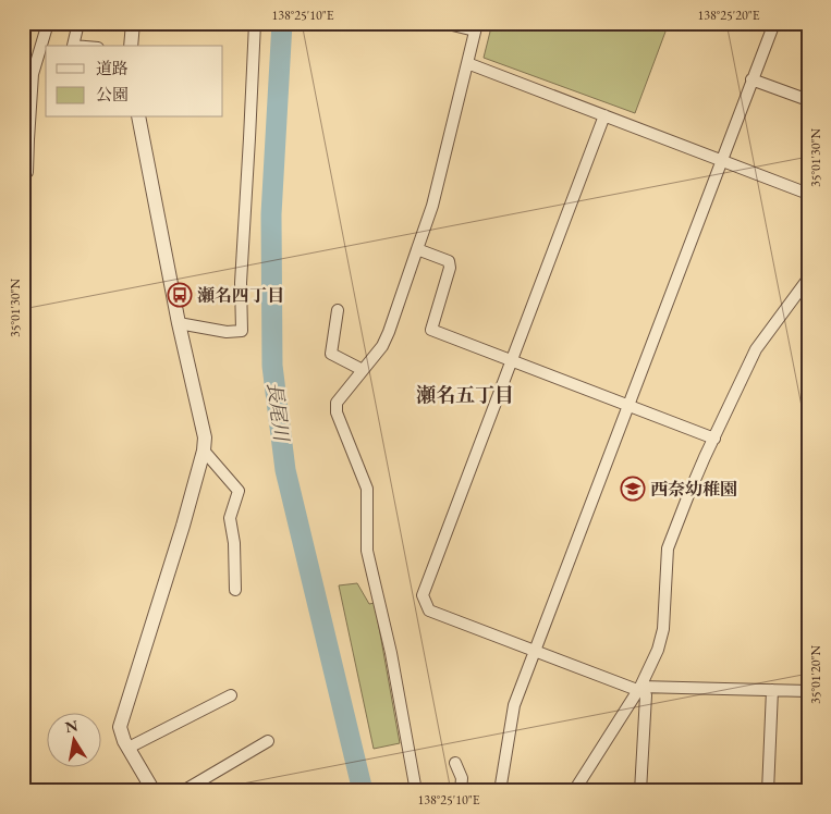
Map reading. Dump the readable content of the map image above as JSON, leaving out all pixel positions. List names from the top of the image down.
{
  "districts": ["瀬名五丁目"],
  "water": ["長尾川"],
  "places": {
    "bus stop": ["瀬名四丁目"],
    "school or university": ["西奈幼稚園"]
  },
  "legend": ["道路", "公園"],
  "north": "top",
  "coordinates": [
    "138°25'10\"E",
    "138°25'20\"E",
    "35°01'30\"N",
    "35°01'20\"N"
  ]
}
